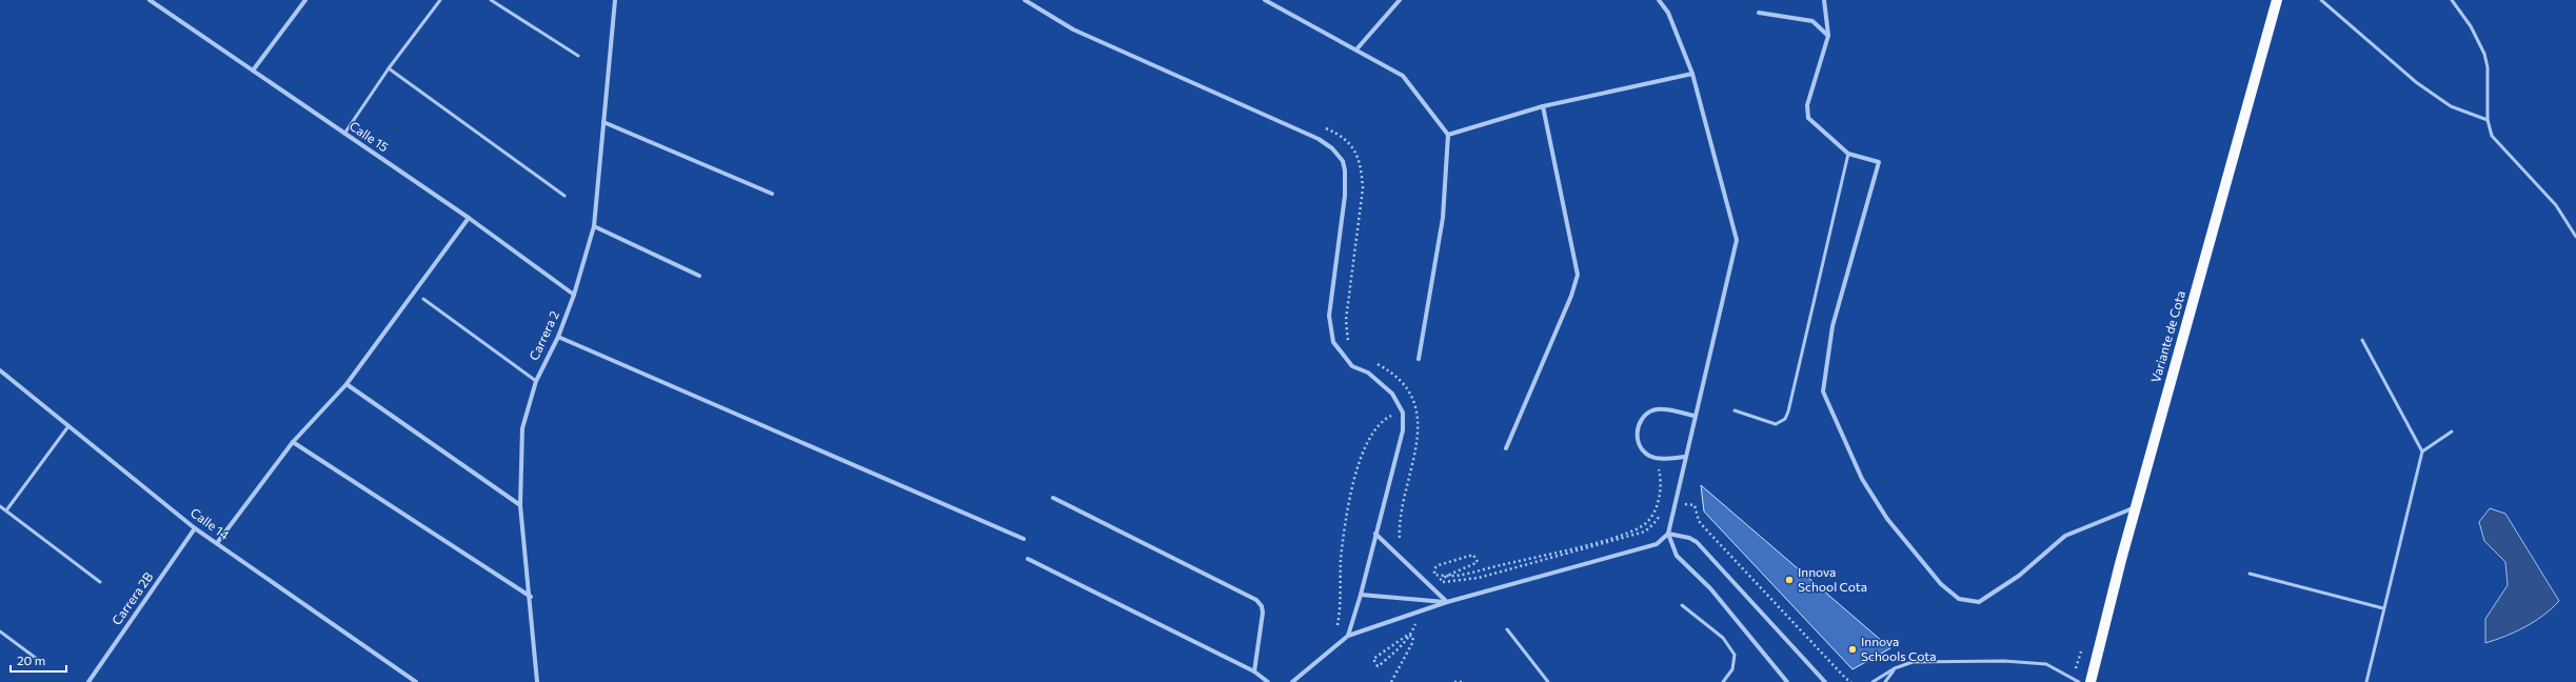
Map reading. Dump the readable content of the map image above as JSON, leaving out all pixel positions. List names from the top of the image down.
{
  "streets": {
    "main road": ["Variante de Cota"],
    "street": [
      "Calle 15",
      "Carrera 2",
      "Calle 14",
      "Carrera 2B"
    ]
  },
  "crossings": [
    ["Calle 15", "Carrera 2"],
    ["Calle 14", "Carrera 2B"]
  ],
  "places": ["Innova School Cota", "Innova Schools Cota"],
  "scale_bar": "20 m"
}
